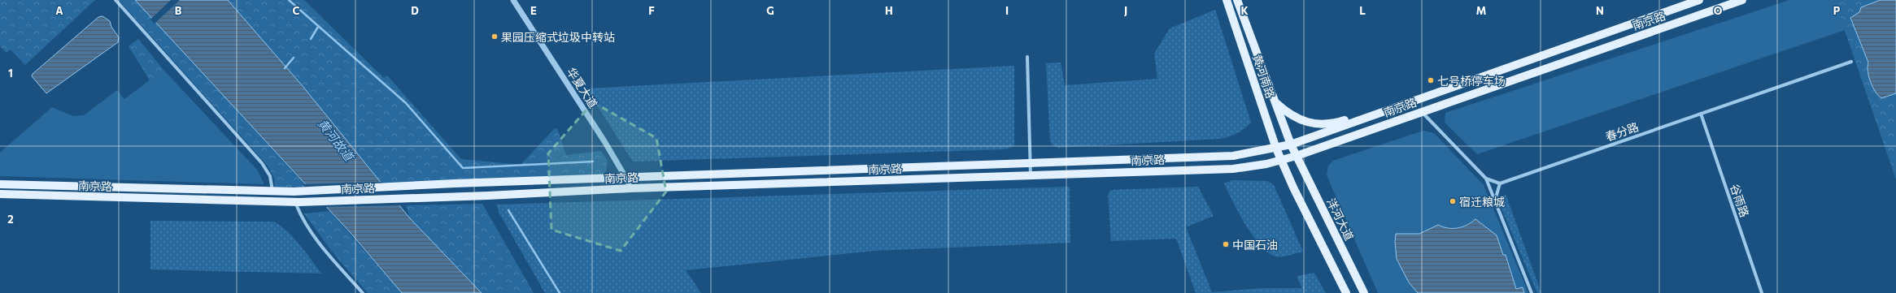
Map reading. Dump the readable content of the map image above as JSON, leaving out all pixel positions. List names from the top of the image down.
{
  "streets": {
    "main road": ["南京路", "黄河南路", "洋河大道"],
    "street": ["华夏大道", "春分路", "谷雨路"]
  },
  "crossings": [
    ["南京路", "黄河南路"],
    ["南京路", "华夏大道"],
    ["南京路", "洋河大道"],
    ["黄河南路", "洋河大道"],
    ["春分路", "谷雨路"]
  ],
  "water": ["黄河故道"],
  "places": [
    "果园压缩式垃圾中转站",
    "七号桥停车场",
    "宿迁粮城",
    "中国石油"
  ],
  "grid": {
    "columns": [
      "A",
      "B",
      "C",
      "D",
      "E",
      "F",
      "G",
      "H",
      "I",
      "J",
      "K",
      "L",
      "M",
      "N",
      "O",
      "P"
    ],
    "rows": ["1", "2"]
  }
}
